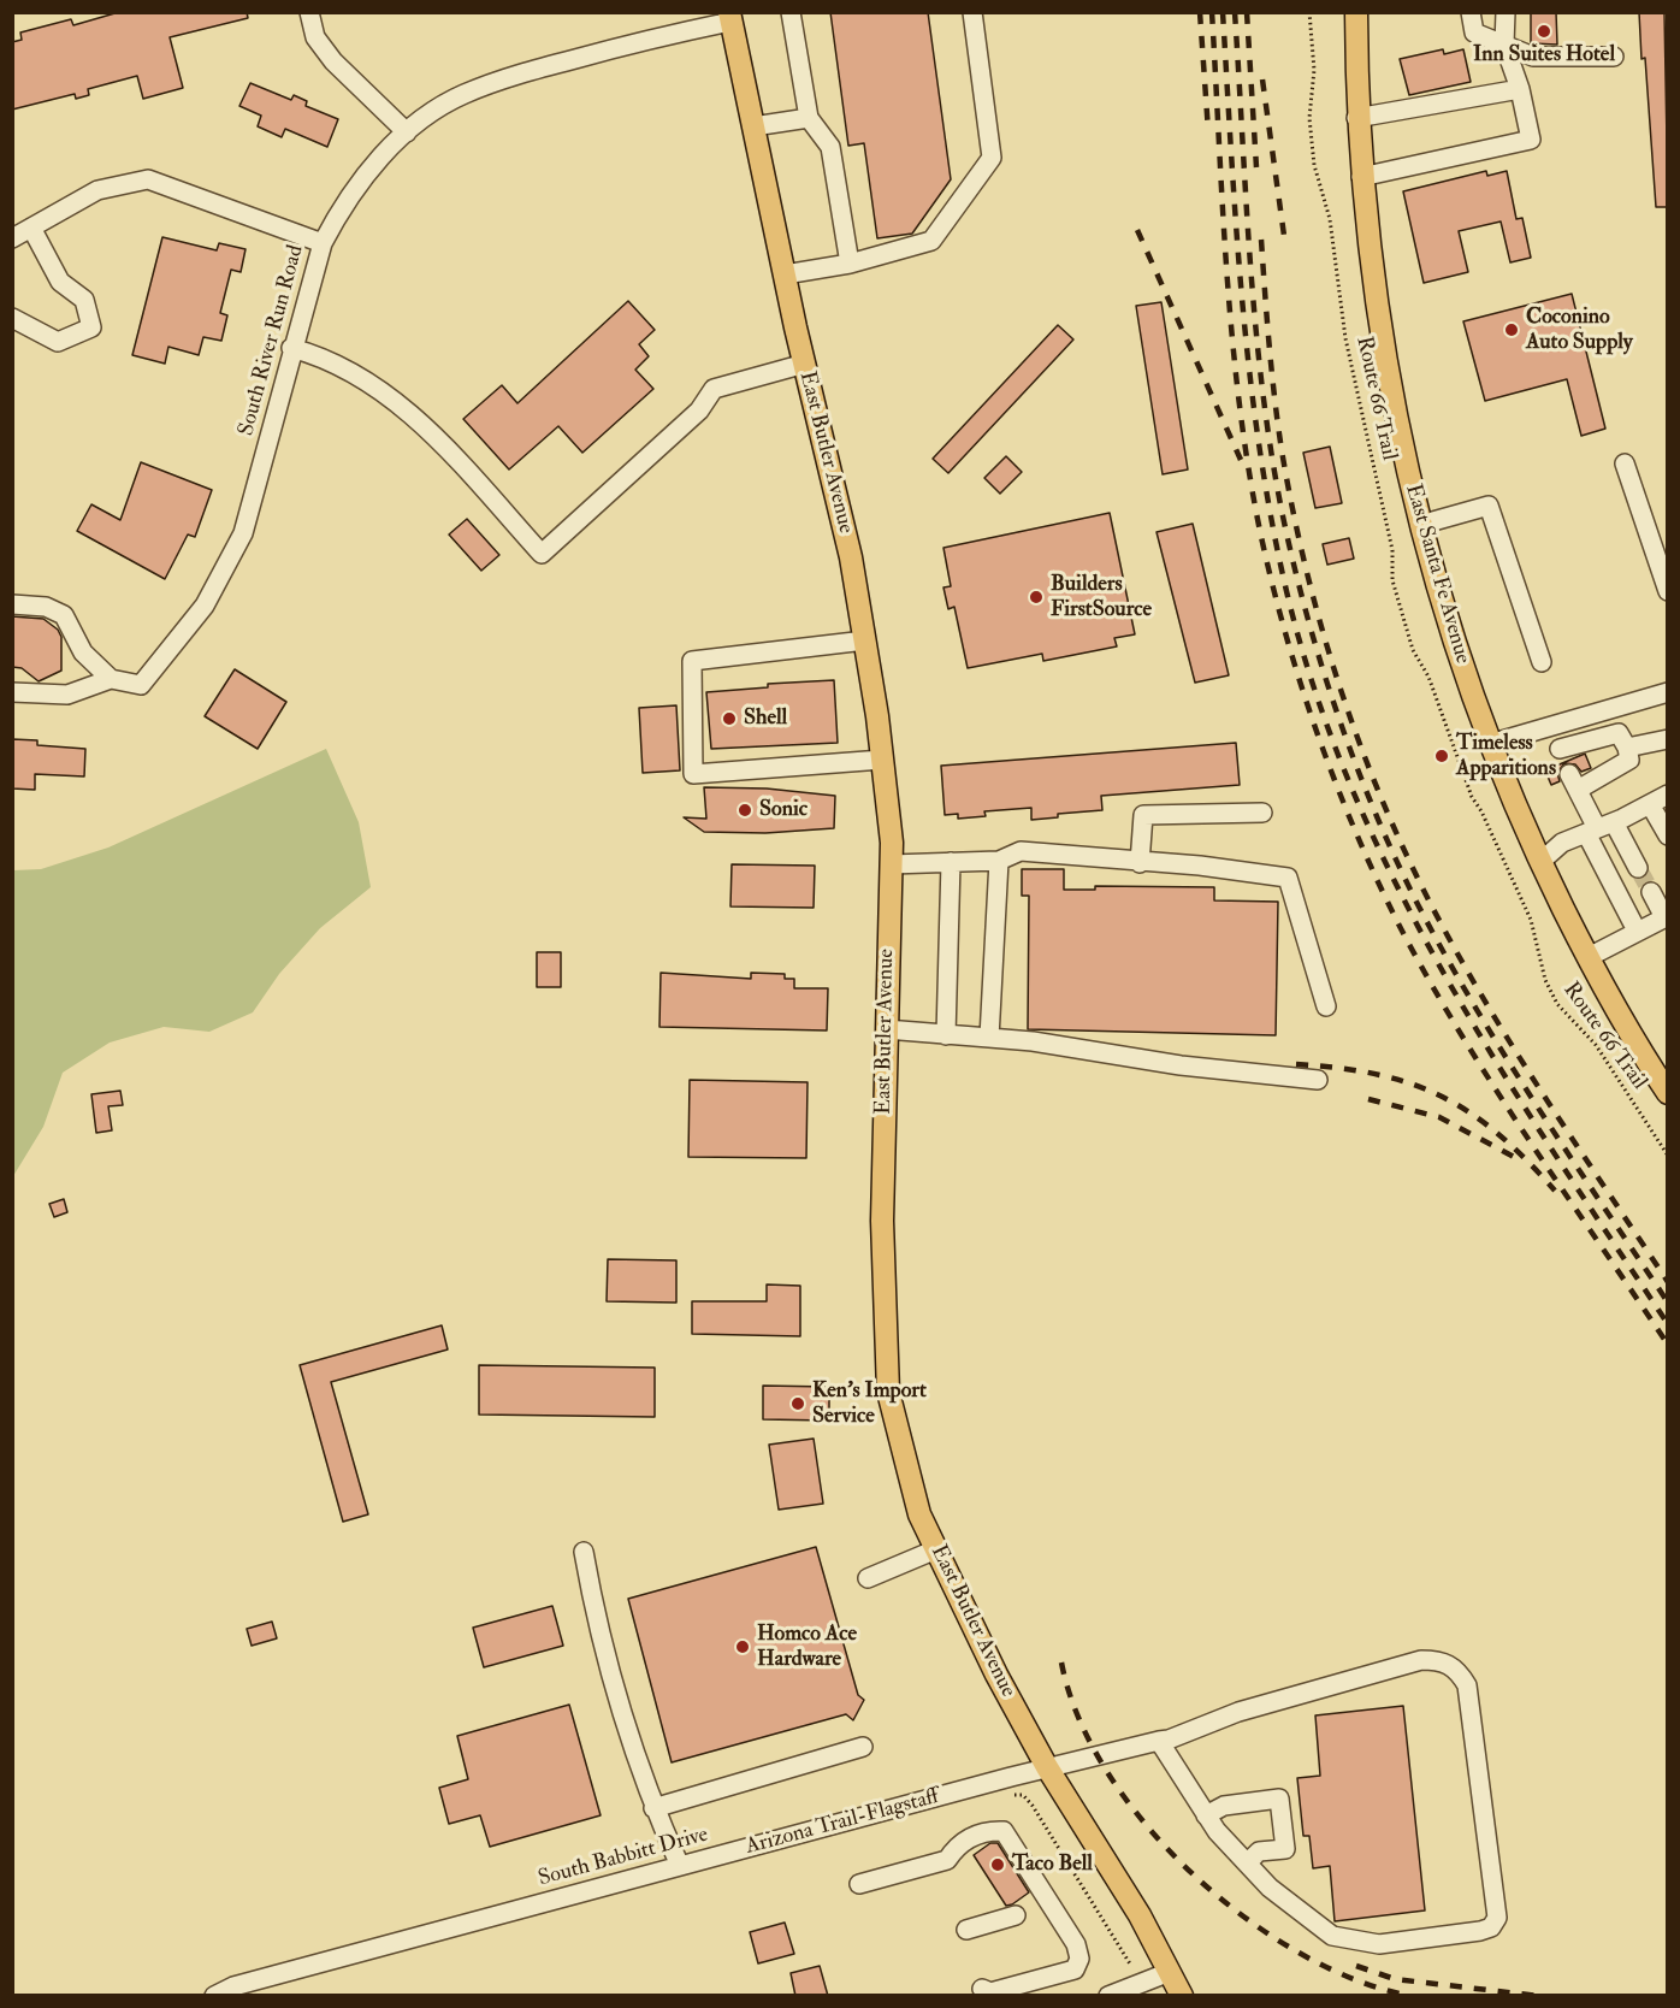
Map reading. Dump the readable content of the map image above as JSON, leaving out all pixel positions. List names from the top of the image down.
{
  "streets": {
    "main road": ["East Butler Avenue", "East Santa Fe Avenue"],
    "street": ["South River Run Road", "South Babbitt Drive"],
    "path": ["Route 66 Trail"]
  },
  "crossings": [
    ["South River Run Road", "East Butler Avenue"],
    ["East Butler Avenue", "South Babbitt Drive"]
  ],
  "places": [
    "Inn Suites Hotel",
    "Coconino Auto Supply",
    "Builders FirstSource",
    "Shell",
    "Timeless Apparitions",
    "Sonic",
    "Ken's Import Service",
    "Homco Ace Hardware",
    "Taco Bell"
  ]
}
